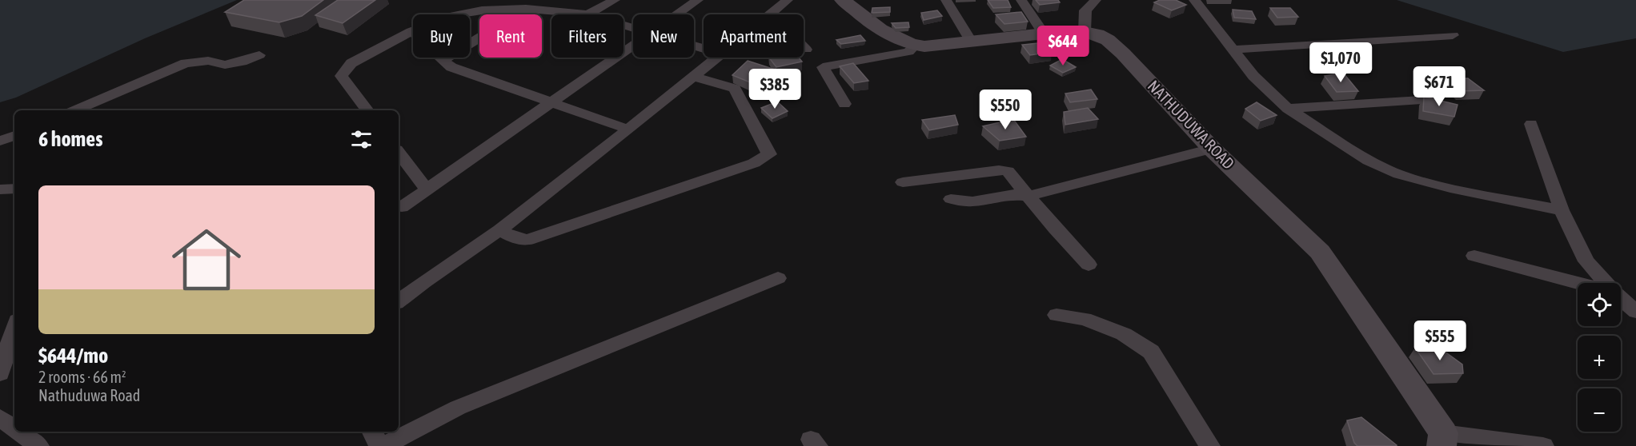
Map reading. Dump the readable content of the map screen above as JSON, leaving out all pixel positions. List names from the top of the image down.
{
  "streets": {
    "street": ["NATHUDUWA ROAD"]
  },
  "page": {
    "chip": [
      "Buy",
      "Rent",
      "Filters",
      "New",
      "Apartment"
    ],
    "price": [
      "$644",
      "$1,070",
      "$671",
      "$385",
      "$550",
      "$555"
    ],
    "heading": "6 homes",
    "list": [
      {
        "name": "$644/mo",
        "note": "2 rooms · 66 m² · Nathuduwa Road"
      }
    ],
    "map_buttons": ["+", "−"]
  }
}
